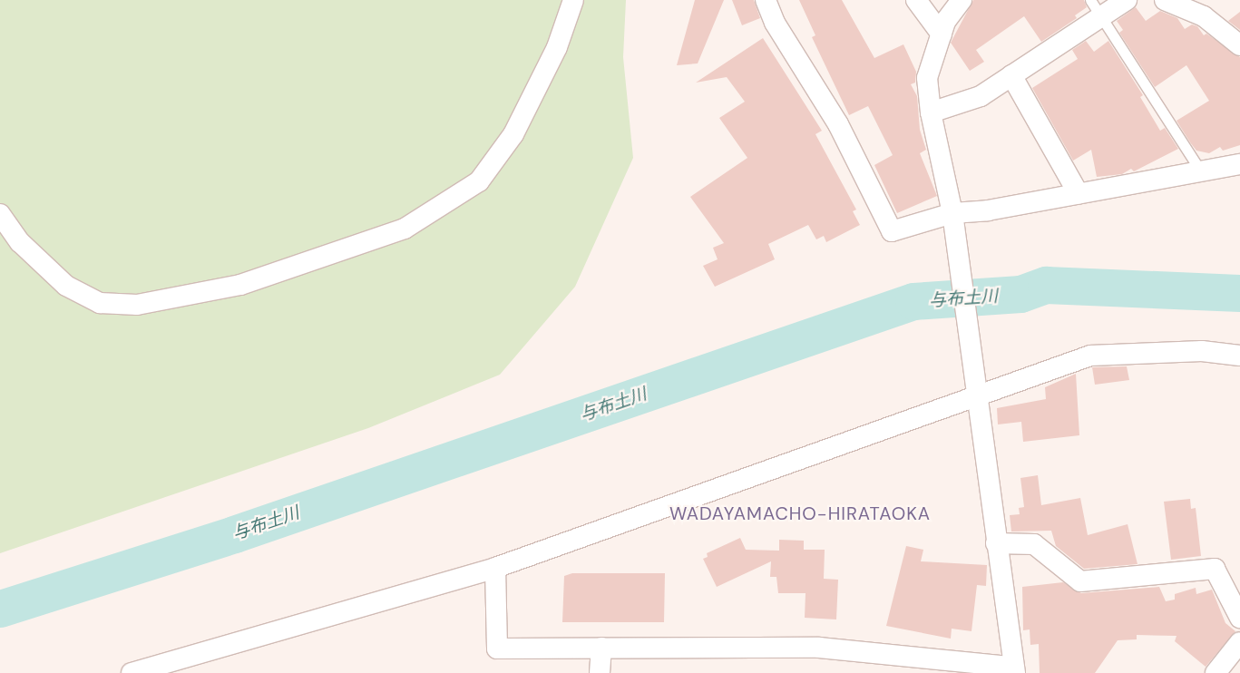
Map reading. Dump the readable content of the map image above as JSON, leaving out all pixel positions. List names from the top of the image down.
{
  "districts": ["WADAYAMACHO-HIRATAOKA"],
  "water": ["与布土川"]
}
